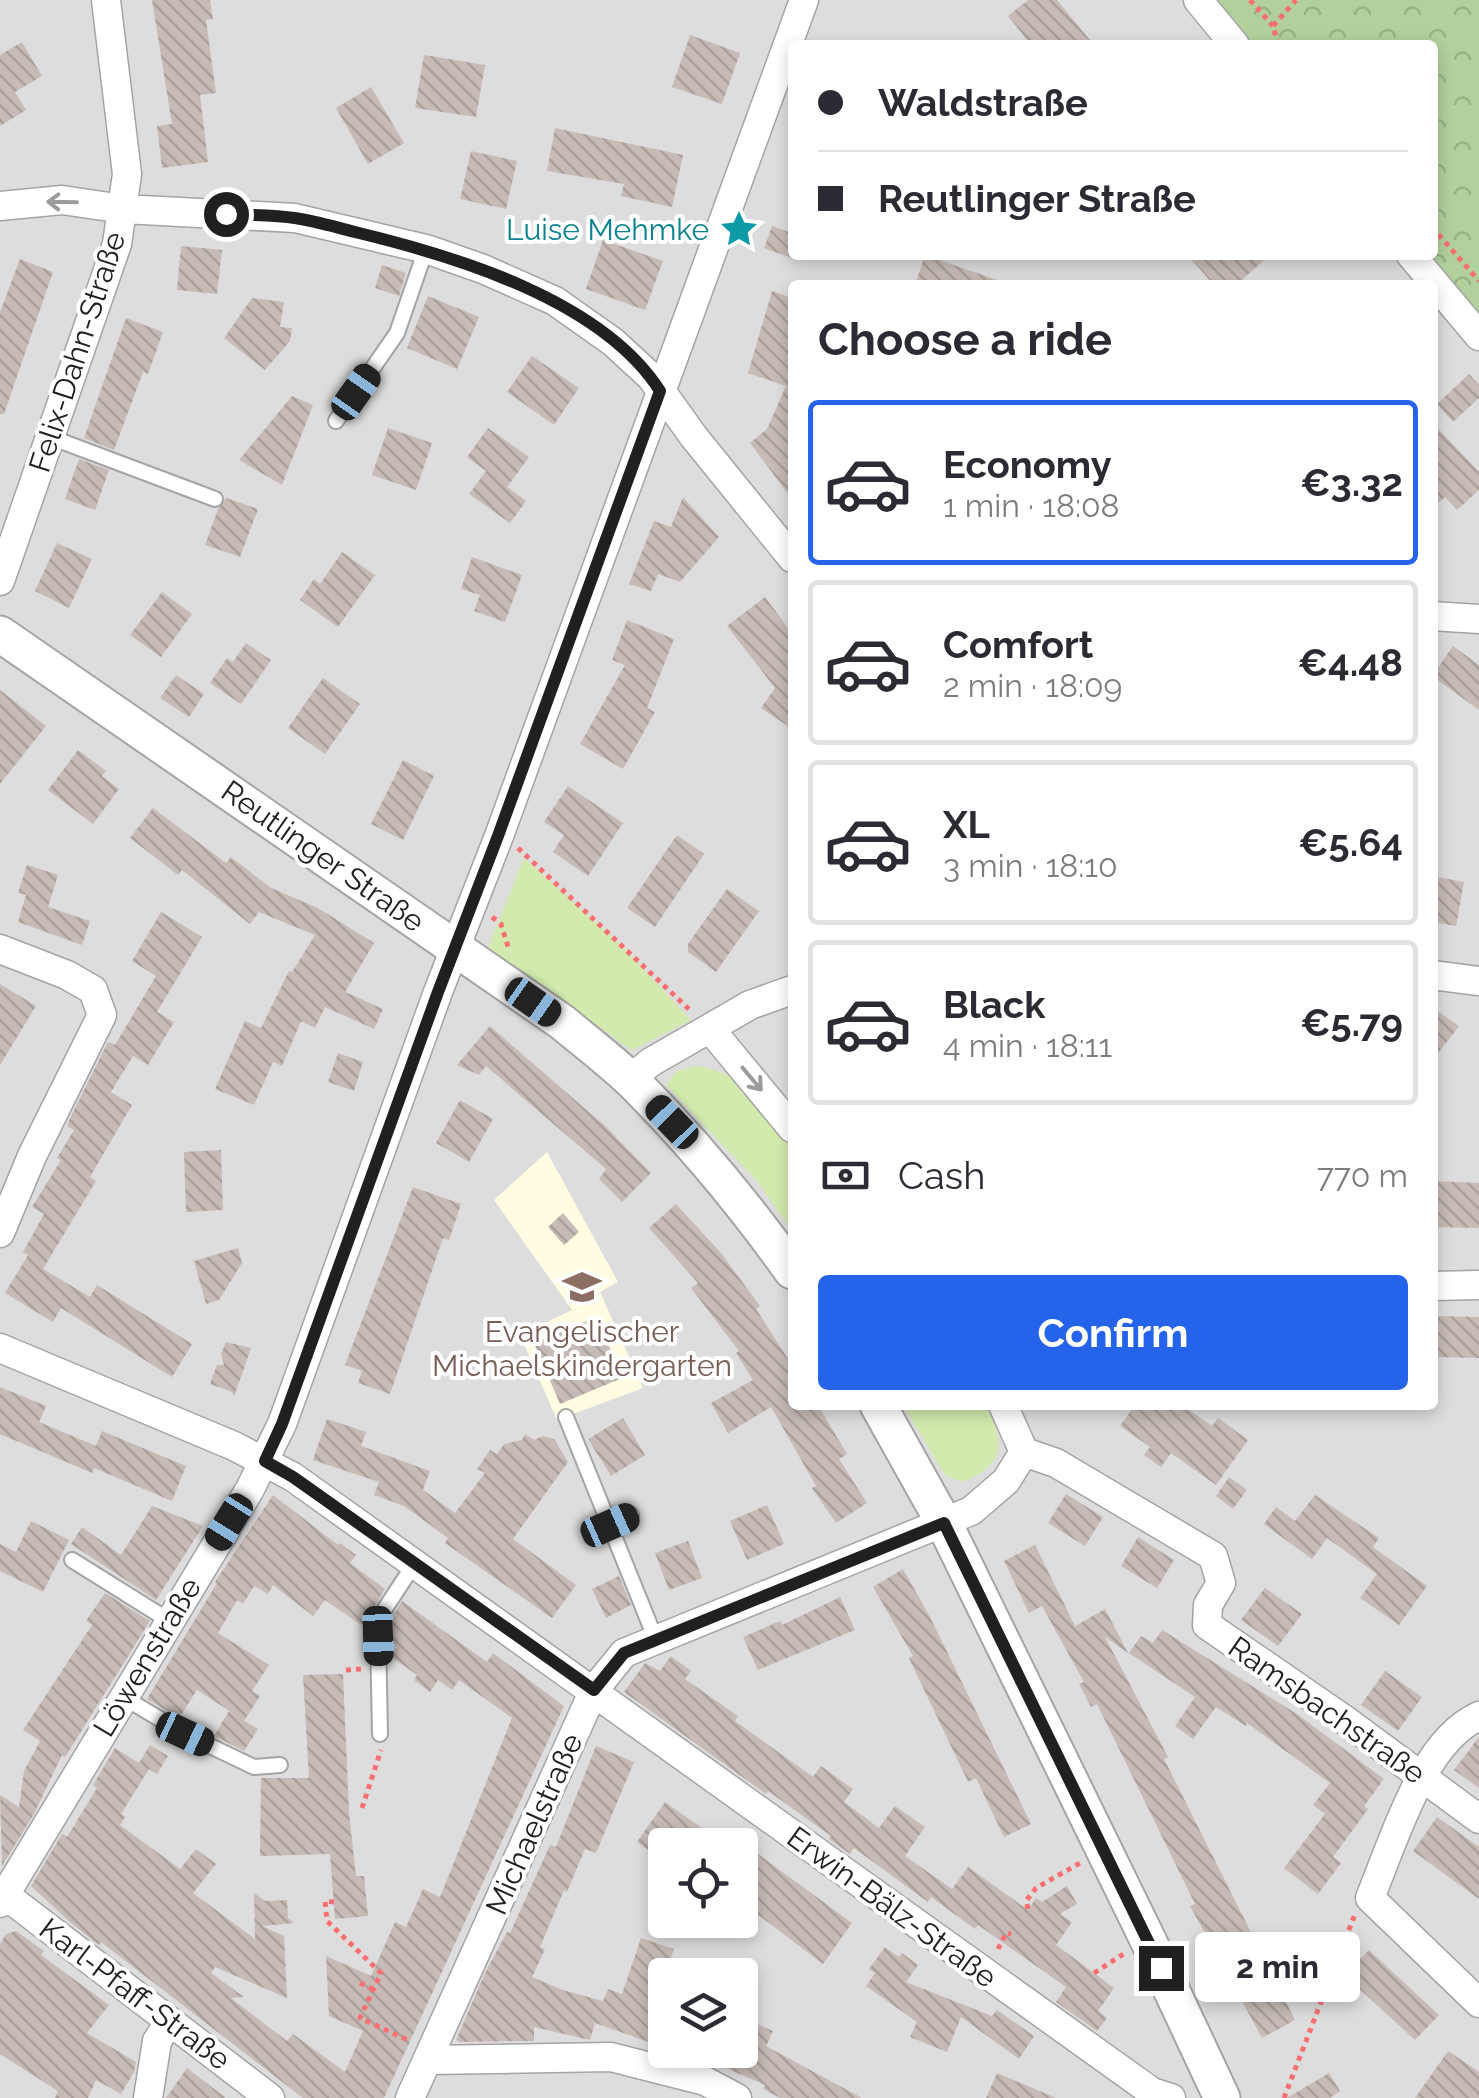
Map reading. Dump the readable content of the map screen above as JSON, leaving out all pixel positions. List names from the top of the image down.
{
  "streets": {
    "street": [
      "Felix-Dahn-Straße",
      "Reutlinger Straße",
      "Löwenstraße",
      "Ramsbachstraße",
      "Michaelstraße",
      "Erwin-Bälz-Straße",
      "Karl-Pfaff-Straße"
    ]
  },
  "crossings": [
    ["Reutlinger Straße", "Löwenstraße"],
    ["Löwenstraße", "Erwin-Bälz-Straße"],
    ["Löwenstraße", "Karl-Pfaff-Straße"],
    ["Michaelstraße", "Erwin-Bälz-Straße"]
  ],
  "places": {
    "place": ["Luise Mehmke"],
    "school or university": ["Evangelischer Michaelskindergarten"]
  },
  "page": {
    "banner": ["Waldstraße", "Reutlinger Straße"],
    "heading": "Choose a ride",
    "list": [
      {
        "name": "Economy",
        "note": "1 min · 18:08",
        "value": "€3.32"
      },
      {
        "name": "Comfort",
        "note": "2 min · 18:09",
        "value": "€4.48"
      },
      {
        "name": "XL",
        "note": "3 min · 18:10",
        "value": "€5.64"
      },
      {
        "name": "Black",
        "note": "4 min · 18:11",
        "value": "€5.79"
      }
    ],
    "pay": ["Cash", "770 m"],
    "buttons": "Confirm",
    "bubble": "2 min"
  }
}
